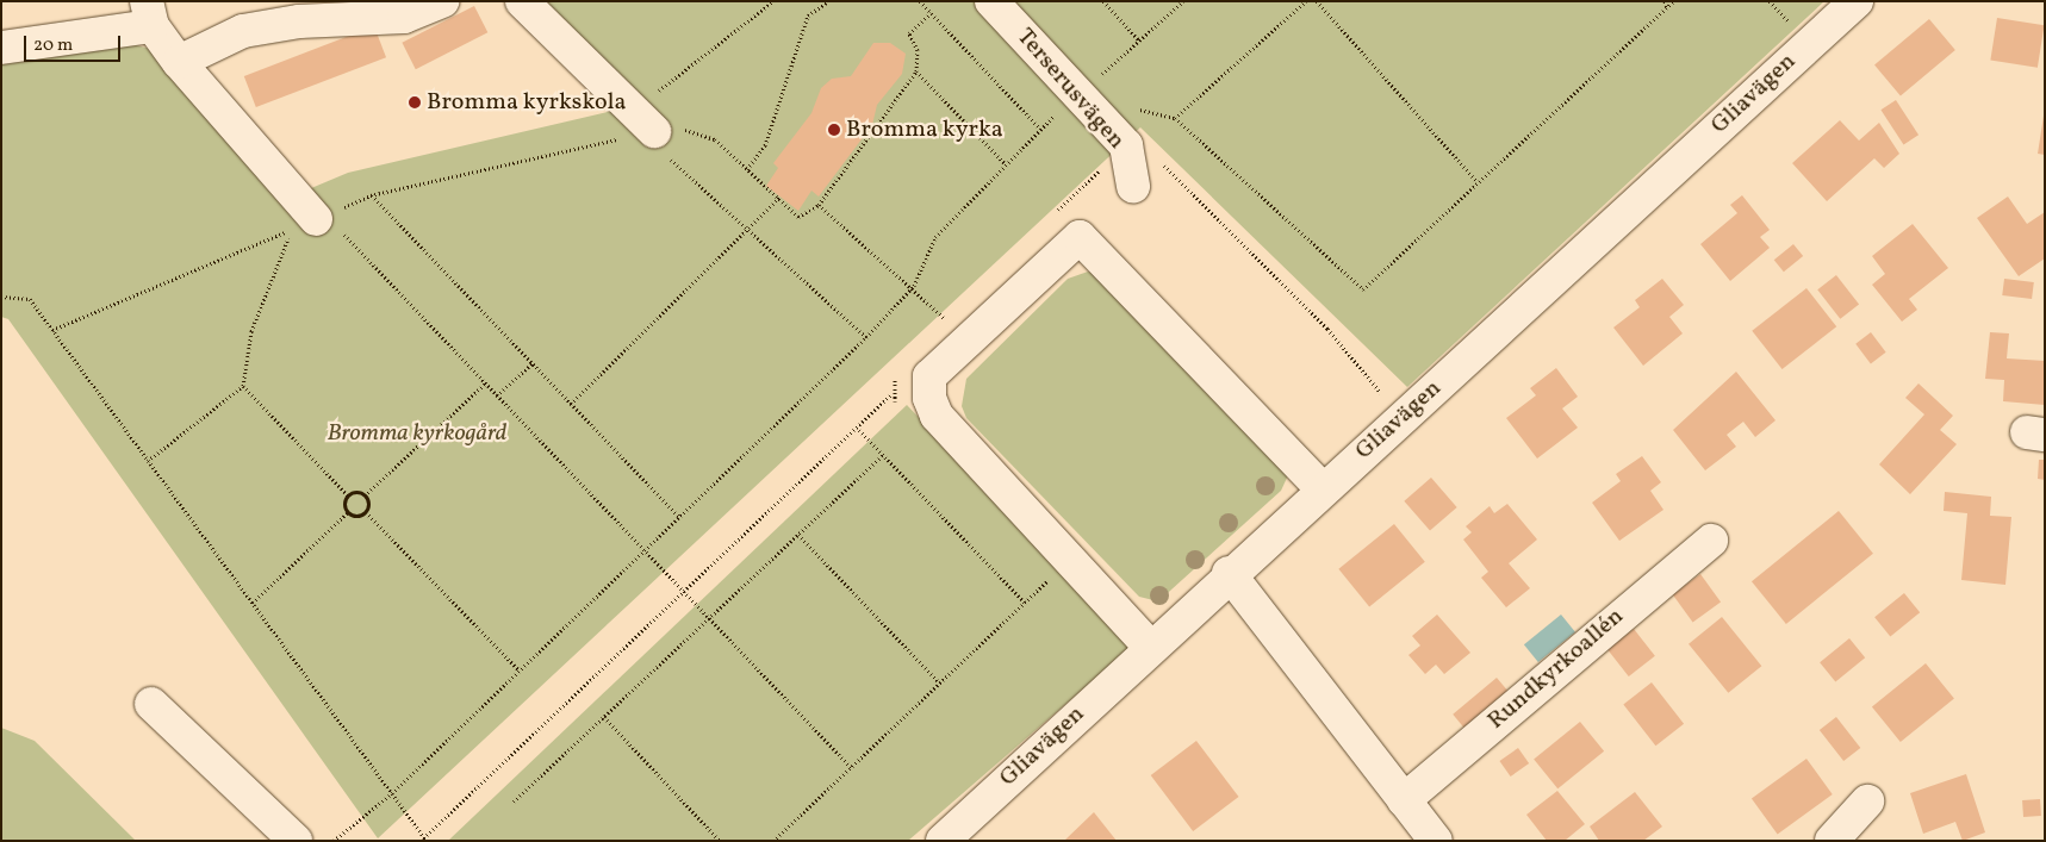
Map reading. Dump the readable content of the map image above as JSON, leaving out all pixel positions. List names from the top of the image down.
{
  "streets": {
    "street": ["Terserusvägen", "Gliavägen", "Rundkyrkoallén"]
  },
  "parks": ["Bromma kyrkogård"],
  "places": ["Bromma kyrkskola", "Bromma kyrka"],
  "scale_bar": "20 m"
}
